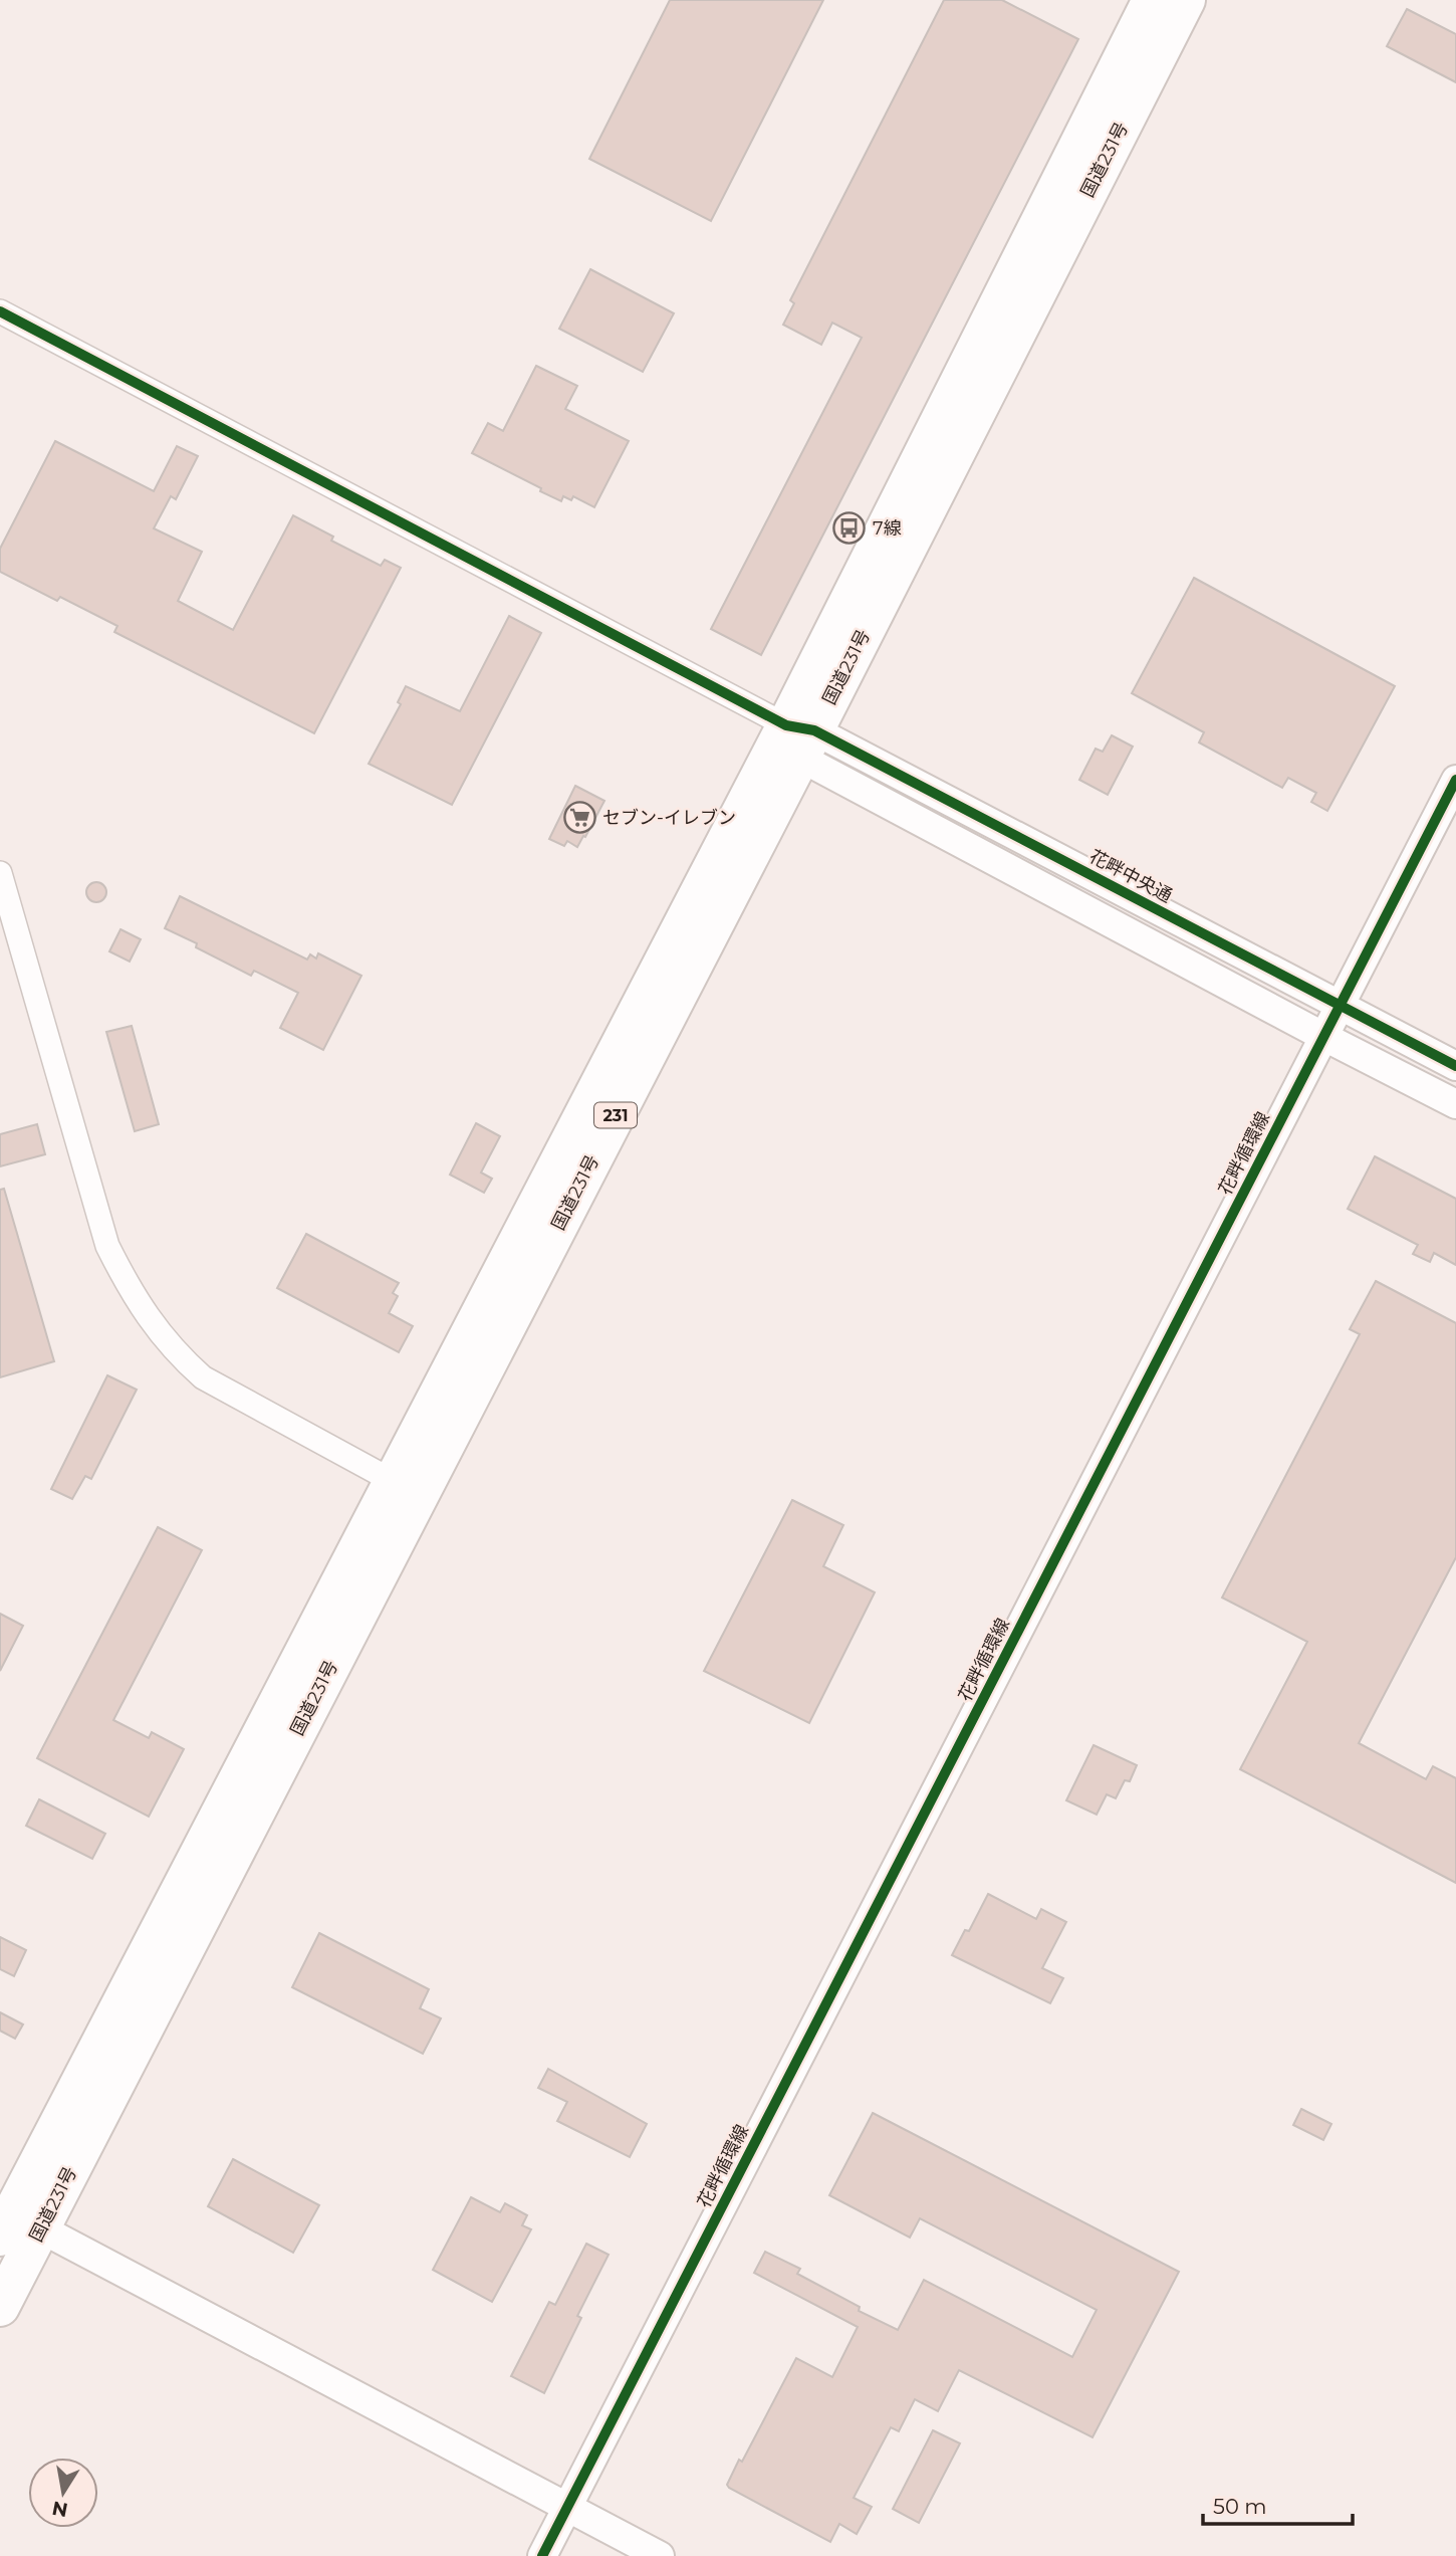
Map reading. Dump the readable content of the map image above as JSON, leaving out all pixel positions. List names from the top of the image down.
{
  "streets": {
    "highway": ["国道231号", "231"],
    "street": ["花畔中央通", "花畔循環線"]
  },
  "crossings": [
    ["国道231号", "花畔中央通"],
    ["花畔中央通", "花畔循環線"]
  ],
  "places": {
    "bus stop": ["7線"],
    "supermarket": ["セブン-イレブン"]
  },
  "scale_bar": "50 m",
  "north": "bottom"
}
